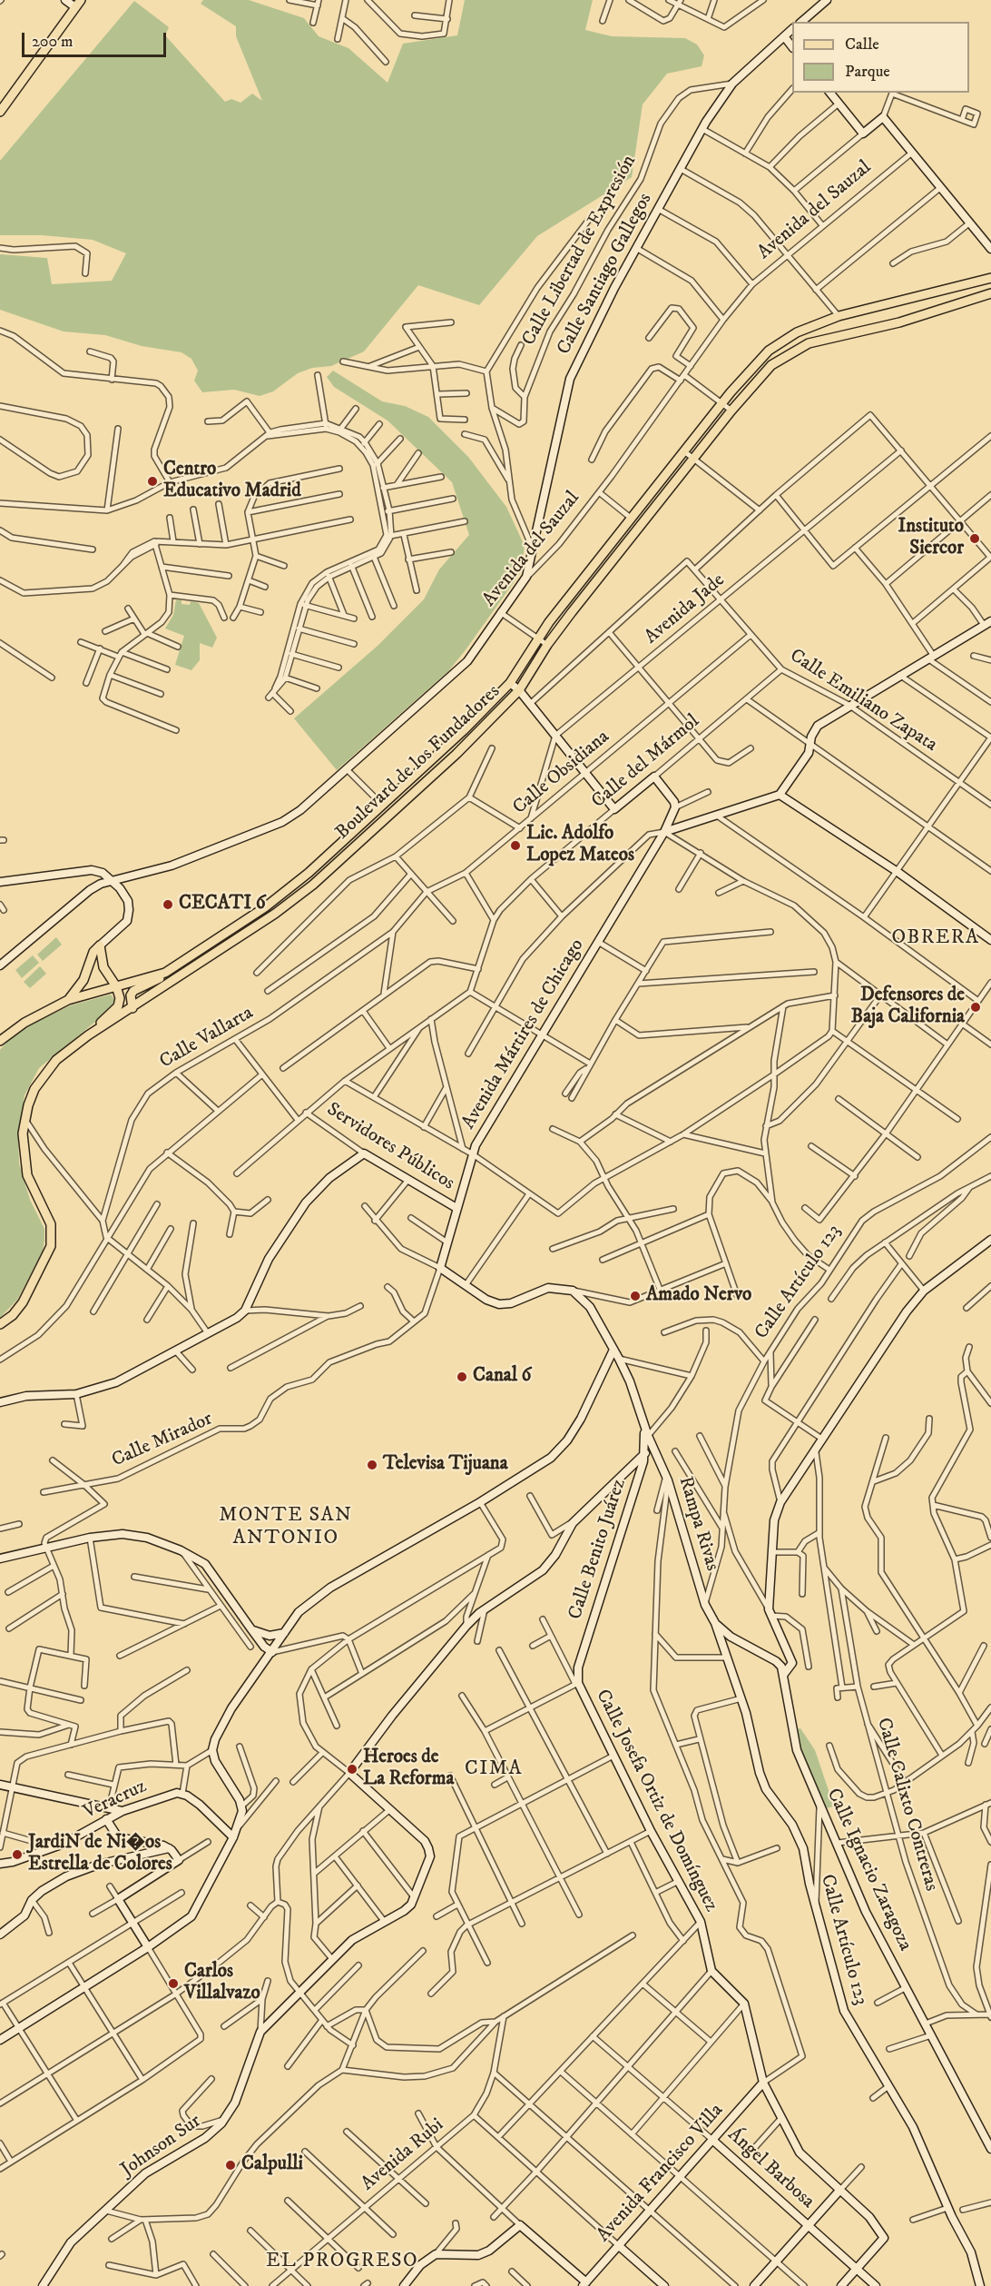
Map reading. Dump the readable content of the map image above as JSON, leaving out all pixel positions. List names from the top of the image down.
{
  "streets": {
    "main road": ["Boulevard de los Fundadores"],
    "street": [
      "Avenida del Sauzal",
      "Calle Libertad de Expresión",
      "Calle Santiago Gallegos",
      "Avenida Jade",
      "Calle Emiliano Zapata",
      "Calle del Mármol",
      "Calle Obsidiana",
      "Avenida Mártires de Chicago",
      "Calle Vallarta",
      "Servidores Públicos",
      "Calle Artículo 123",
      "Calle Mirador",
      "Rampa Rivas",
      "Calle Benito Juárez",
      "Veracruz",
      "Calle Josefa Ortiz de Domínguez",
      "Calle Calixto Contreras",
      "Calle Ignacio Zaragoza",
      "Johnson Sur",
      "Avenida Rubi",
      "Ángel Barbosa",
      "Avenida Francisco Villa"
    ]
  },
  "crossings": [
    ["Avenida del Sauzal", "Calle Santiago Gallegos"],
    ["Calle Libertad de Expresión", "Calle Santiago Gallegos"],
    ["Avenida Jade", "Calle Emiliano Zapata"],
    ["Calle Emiliano Zapata", "Calle del Mármol"],
    ["Calle Emiliano Zapata", "Calle Obsidiana"],
    ["Calle Obsidiana", "Calle Vallarta"],
    ["Avenida Mártires de Chicago", "Servidores Públicos"],
    ["Avenida Mártires de Chicago", "Calle Mirador"],
    ["Calle Artículo 123", "Rampa Rivas"],
    ["Calle Artículo 123", "Calle Ignacio Zaragoza"],
    ["Rampa Rivas", "Calle Benito Juárez"],
    ["Calle Benito Juárez", "Calle Josefa Ortiz de Domínguez"],
    ["Ángel Barbosa", "Avenida Francisco Villa"]
  ],
  "districts": [
    "OBRERA",
    "MONTE SAN ANTONIO",
    "CIMA",
    "EL PROGRESO"
  ],
  "places": [
    "Centro Educativo Madrid",
    "Instituto Siercor",
    "Lic. Adolfo Lopez Mateos",
    "CECATI 6",
    "Defensores de Baja California",
    "Amado Nervo",
    "Canal 6",
    "Televisa Tijuana",
    "Heroes de La Reforma",
    "JardiN de Ni�os Estrella de Colores",
    "Carlos Villalvazo",
    "Calpulli"
  ],
  "legend": ["Calle", "Parque"],
  "scale_bar": "200 m"
}
